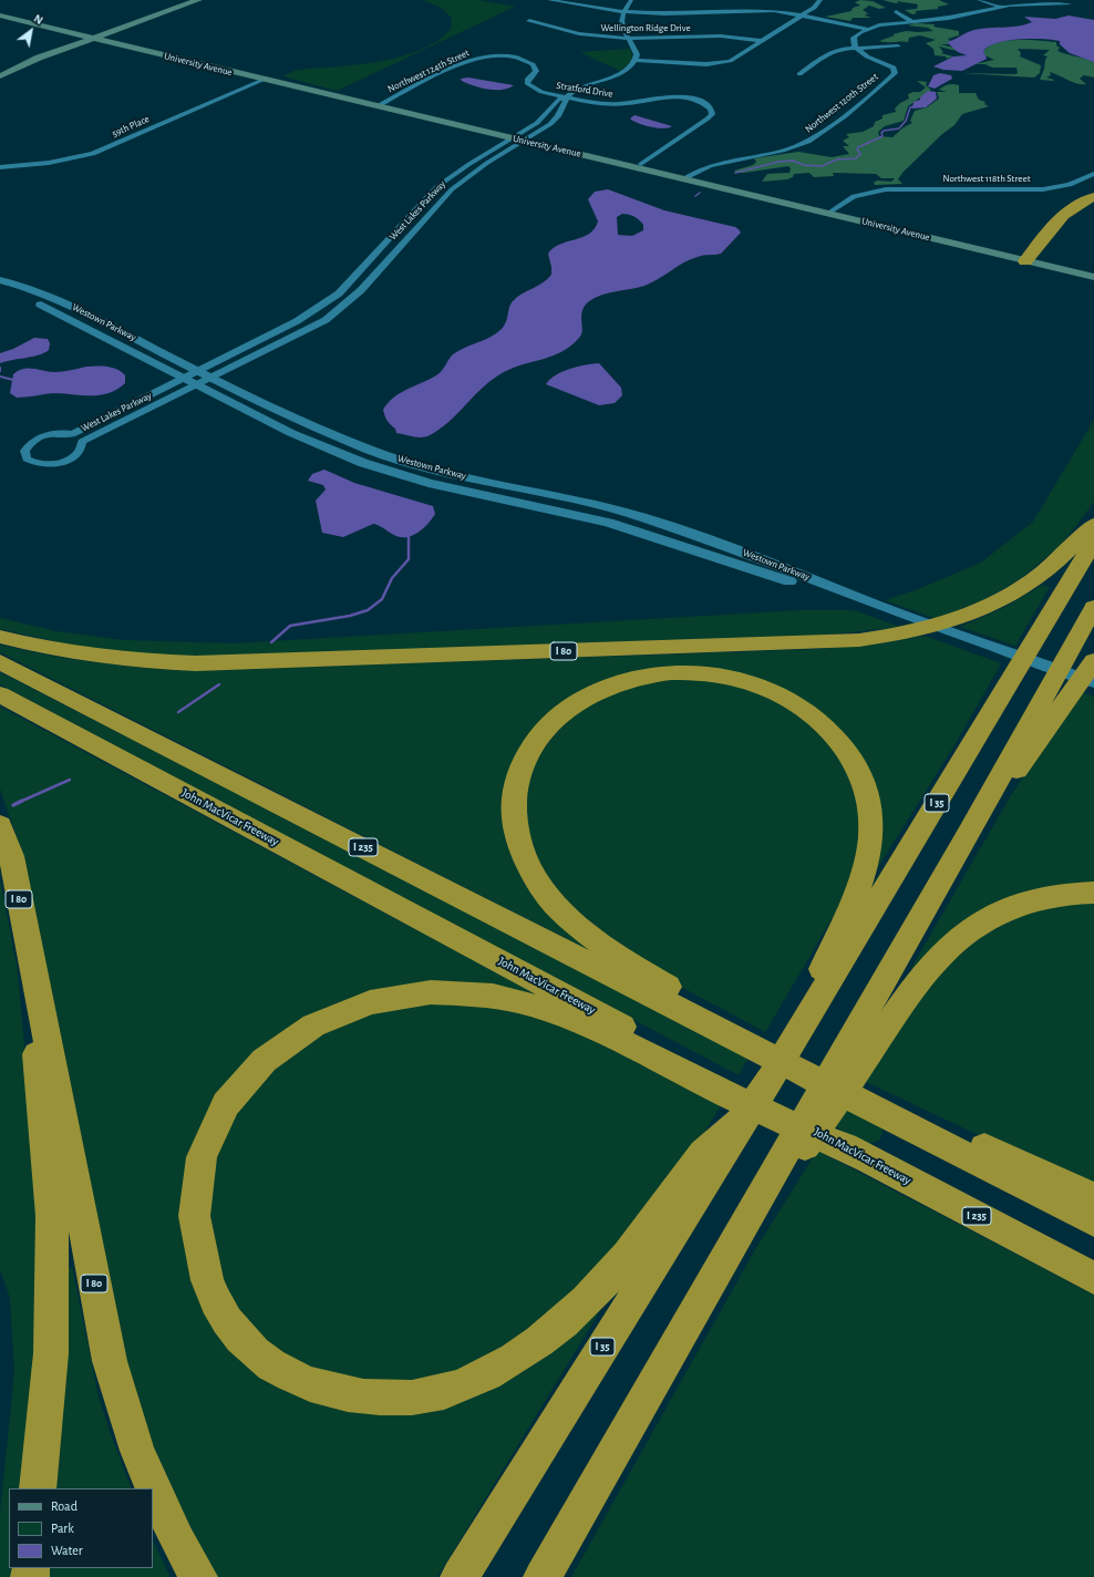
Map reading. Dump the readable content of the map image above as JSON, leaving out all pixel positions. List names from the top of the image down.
{
  "streets": {
    "highway": [
      "I 80",
      "I 35",
      "John MacVicar Freeway",
      "I 235"
    ],
    "main road": ["University Avenue"],
    "street": [
      "Wellington Ridge Drive",
      "Northwest 124th Street",
      "Stratford Drive",
      "Northwest 120th Street",
      "59th Place",
      "Northwest 118th Street",
      "West Lakes Parkway",
      "Westown Parkway"
    ]
  },
  "crossings": [
    ["University Avenue", "Northwest 124th Street"],
    ["University Avenue", "Stratford Drive"],
    ["University Avenue", "Northwest 120th Street"],
    ["University Avenue", "59th Place"],
    ["University Avenue", "Northwest 118th Street"],
    ["University Avenue", "West Lakes Parkway"],
    ["Northwest 124th Street", "Stratford Drive"],
    ["West Lakes Parkway", "Westown Parkway"]
  ],
  "legend": ["Road", "Park", "Water"],
  "north": "top right"
}
